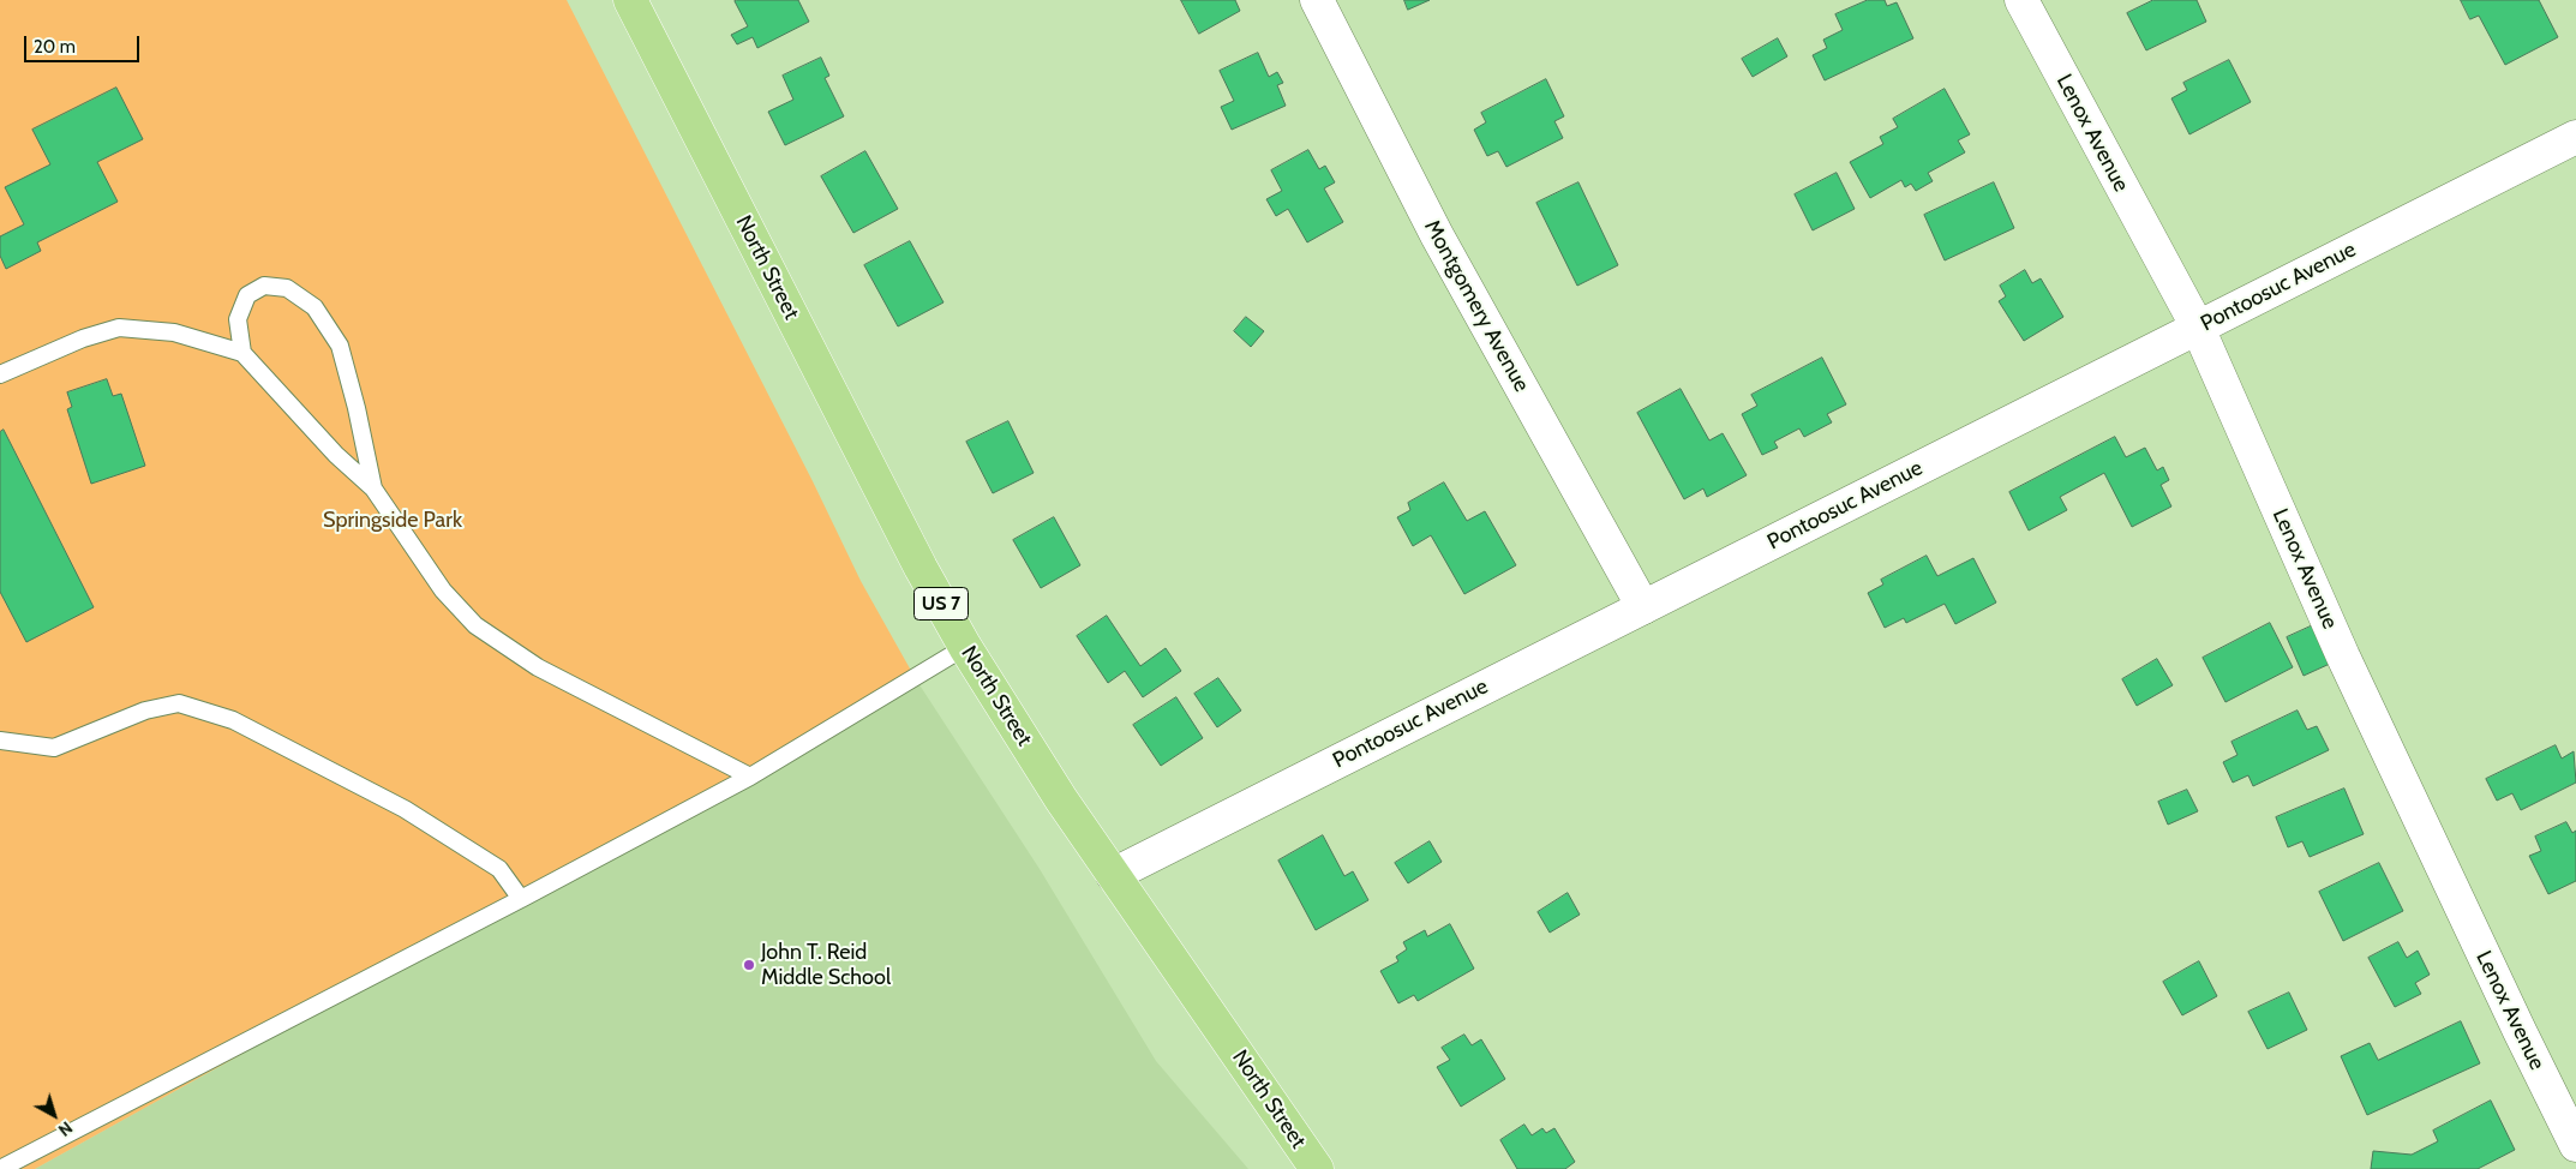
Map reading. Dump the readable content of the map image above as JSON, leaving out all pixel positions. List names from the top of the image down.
{
  "streets": {
    "main road": ["North Street", "US 7"],
    "street": ["Lenox Avenue", "Pontoosuc Avenue", "Montgomery Avenue"]
  },
  "crossings": [
    ["Lenox Avenue", "Pontoosuc Avenue"],
    ["North Street", "Pontoosuc Avenue"],
    ["Pontoosuc Avenue", "Montgomery Avenue"]
  ],
  "parks": ["Springside Park"],
  "places": ["John T. Reid Middle School"],
  "scale_bar": "20 m",
  "north": "bottom right"
}
